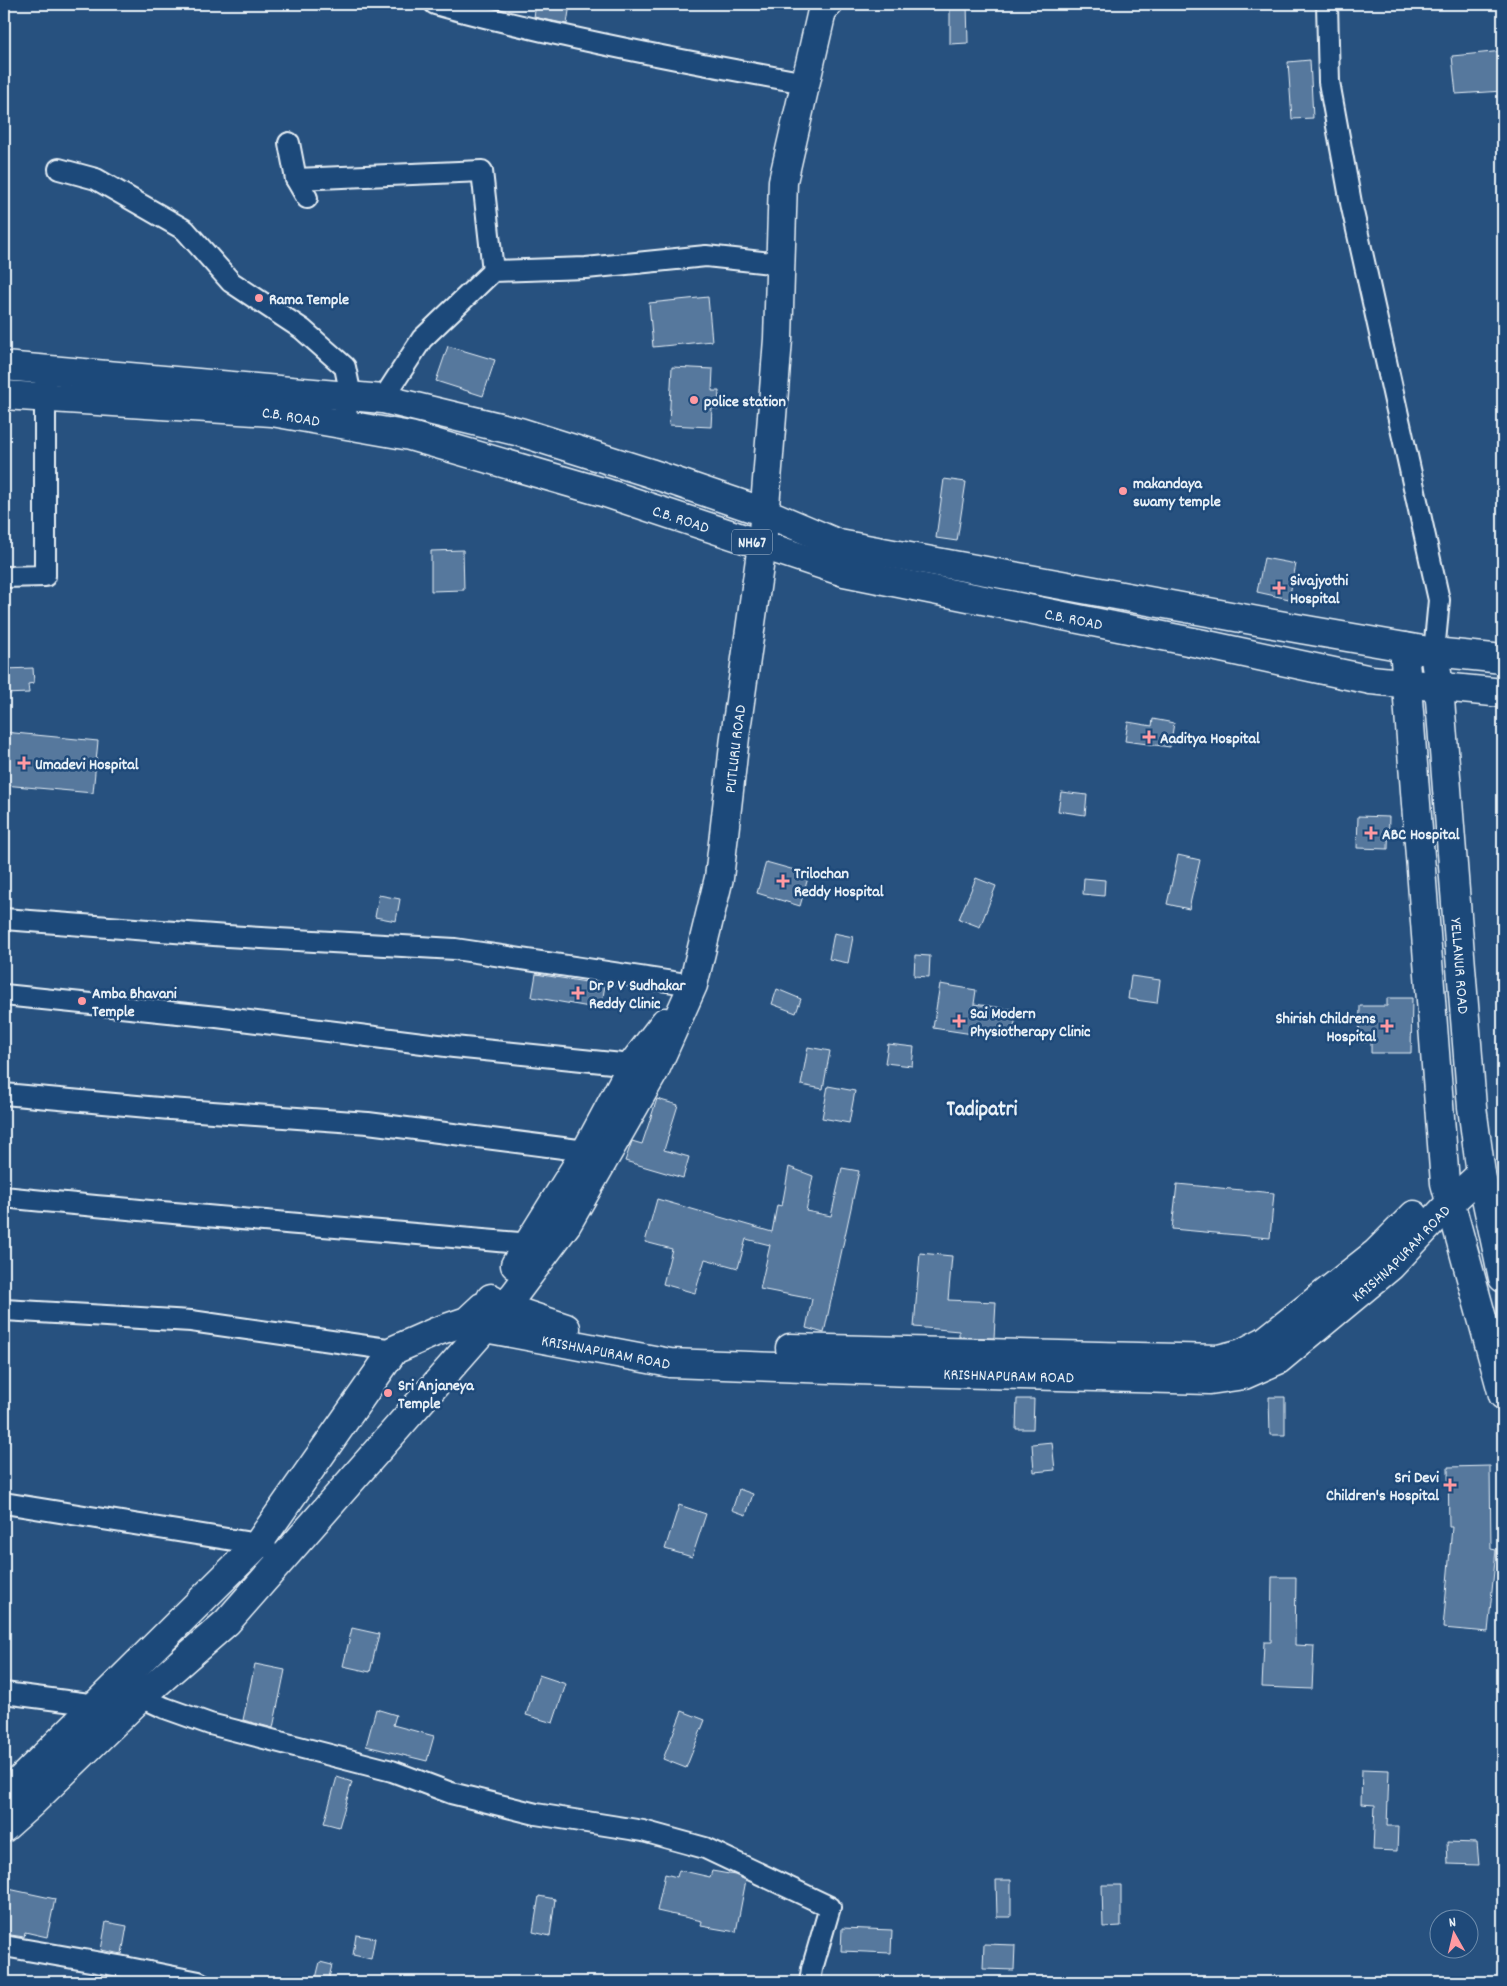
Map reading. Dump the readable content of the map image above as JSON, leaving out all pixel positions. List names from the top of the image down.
{
  "streets": {
    "main road": [
      "C.B. ROAD",
      "NH67",
      "PUTLURU ROAD",
      "YELLANUR ROAD",
      "KRISHNAPURAM ROAD"
    ]
  },
  "crossings": [
    ["C.B. ROAD", "PUTLURU ROAD"],
    ["C.B. ROAD", "YELLANUR ROAD"],
    ["NH67", "PUTLURU ROAD"],
    ["NH67", "YELLANUR ROAD"],
    ["YELLANUR ROAD", "KRISHNAPURAM ROAD"]
  ],
  "districts": ["Tadipatri"],
  "places": {
    "other": [
      "Rama Temple",
      "police station",
      "makandaya swamy temple",
      "Amba Bhavani Temple",
      "Sri Anjaneya Temple"
    ],
    "health": [
      "Sivajyothi Hospital",
      "Aaditya Hospital",
      "Umadevi Hospital",
      "ABC Hospital",
      "Trilochan Reddy Hospital",
      "Dr P V Sudhakar Reddy Clinic",
      "Sai Modern Physiotherapy Clinic",
      "Shirish Childrens Hospital",
      "Sri Devi Children's Hospital"
    ]
  },
  "north": "top"
}
